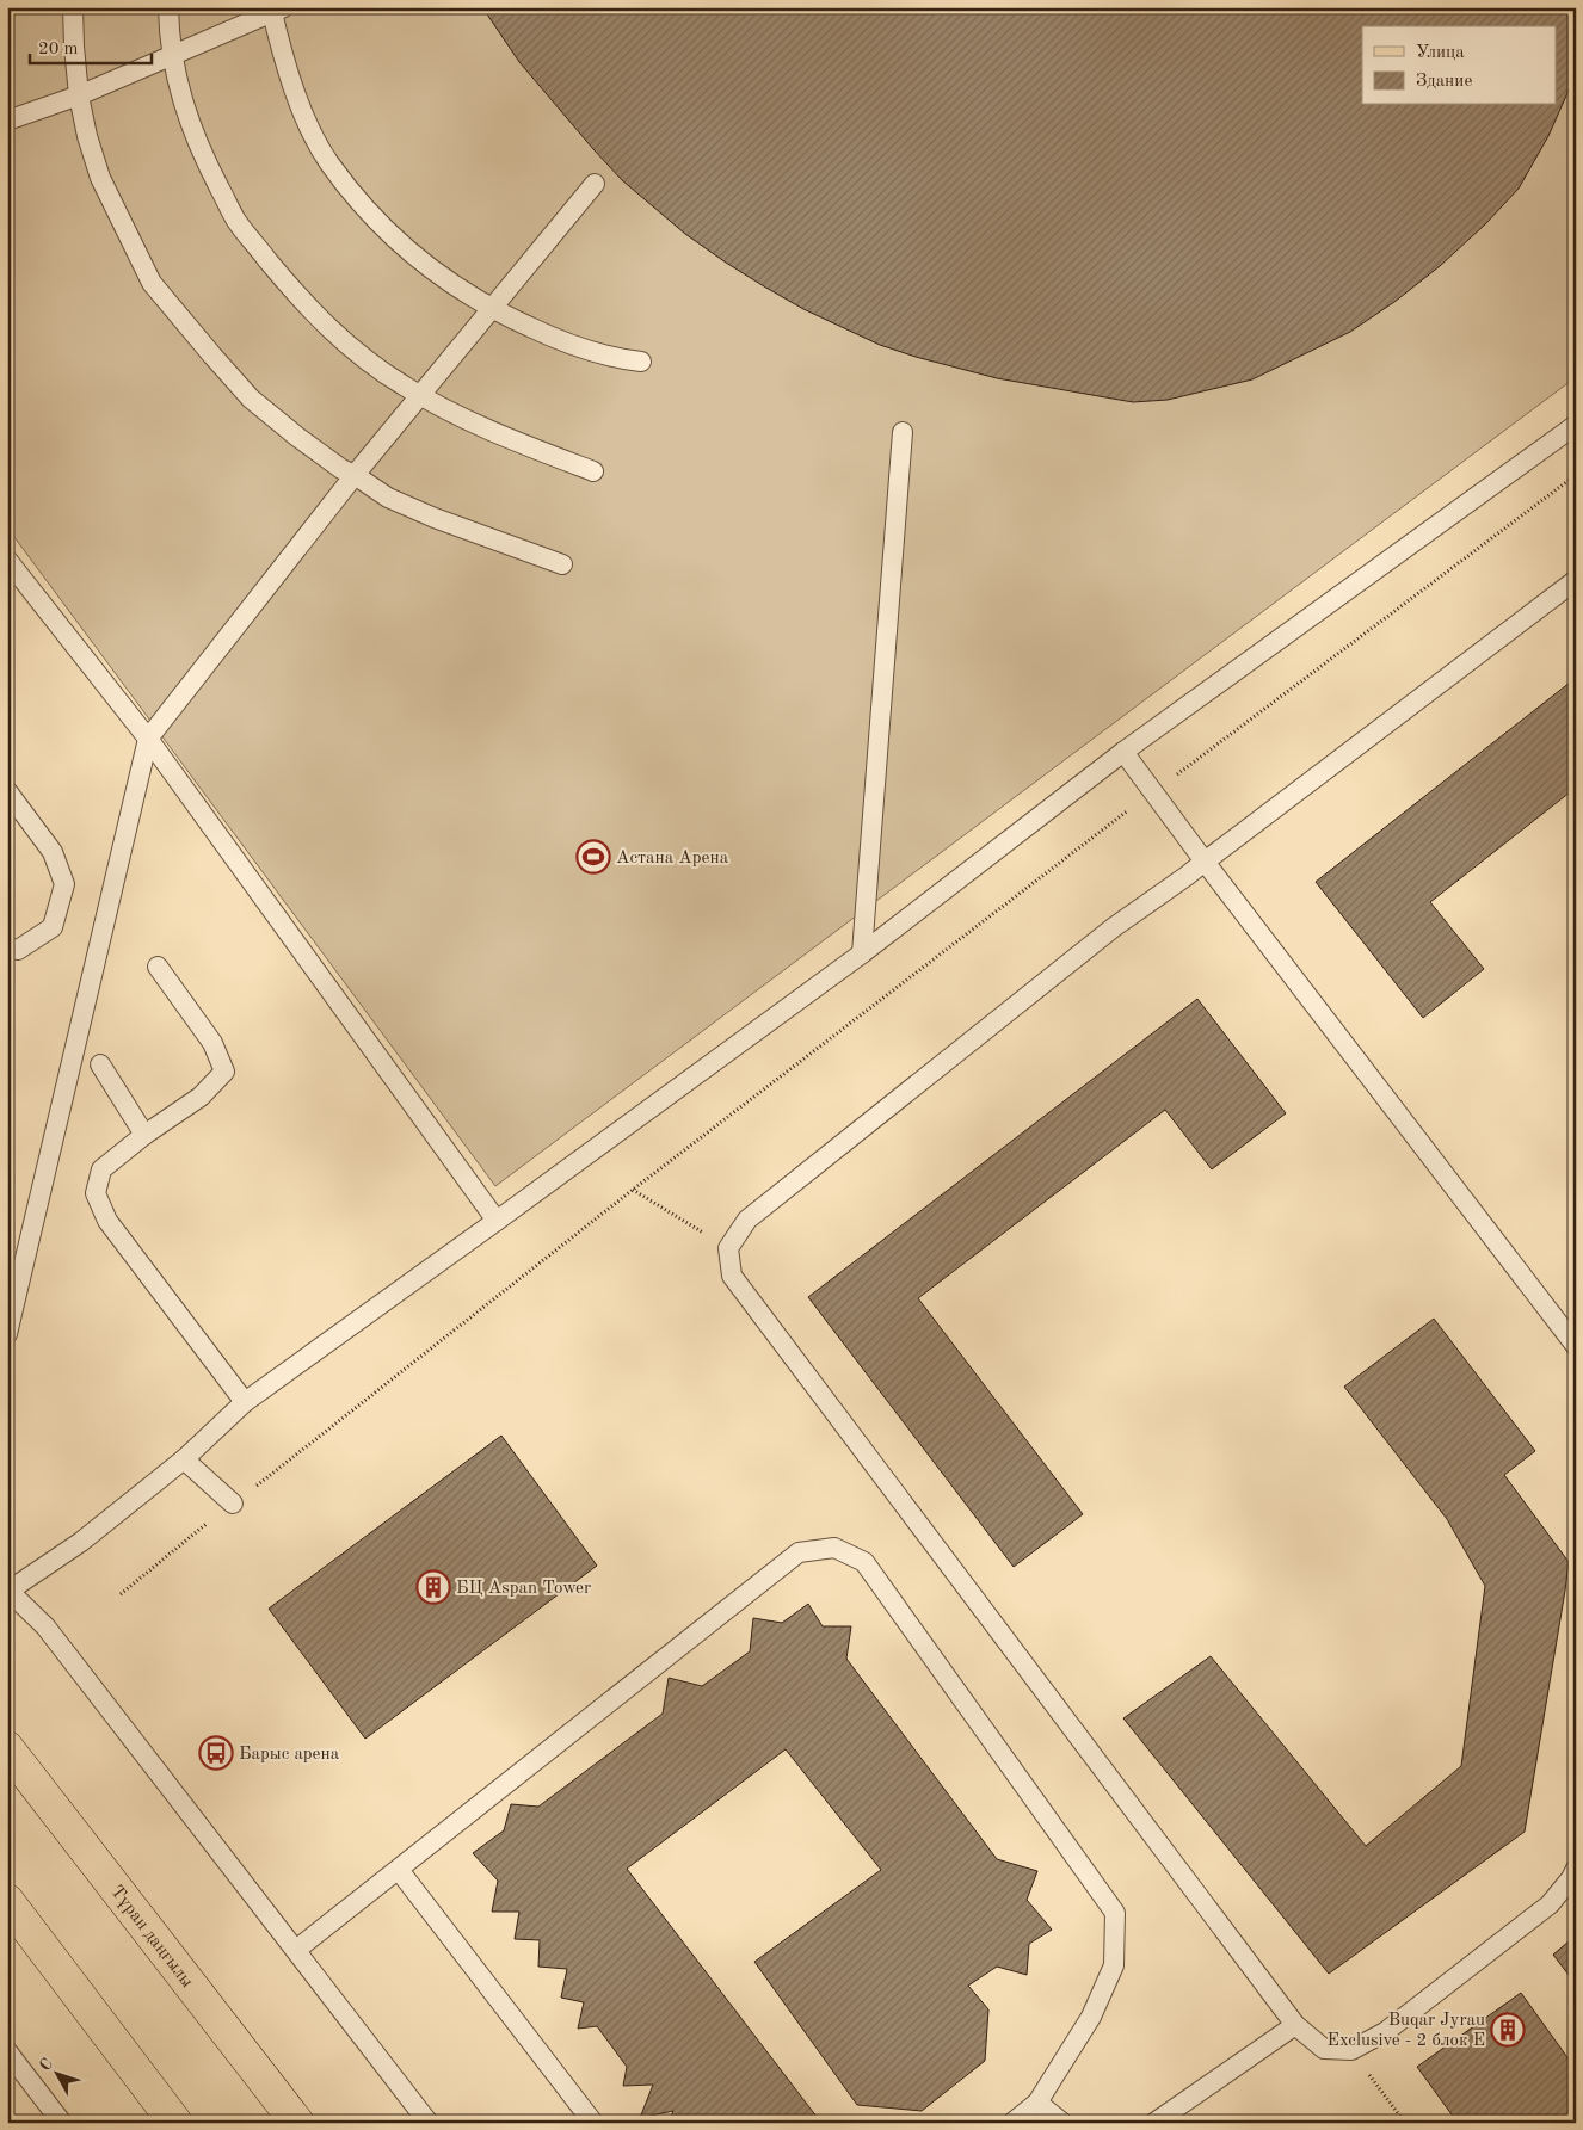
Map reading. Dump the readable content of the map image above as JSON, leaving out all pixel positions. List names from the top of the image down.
{
  "streets": {
    "main road": ["Тұран даңғылы"]
  },
  "places": {
    "sports": ["Астана Арена"],
    "building": ["БЦ Aspan Tower", "Buqar Jyrau Exclusive - 2 блок E"],
    "bus stop": ["Барыс арена"]
  },
  "legend": ["Улица", "Здание"],
  "scale_bar": "20 m",
  "north": "top left"
}
